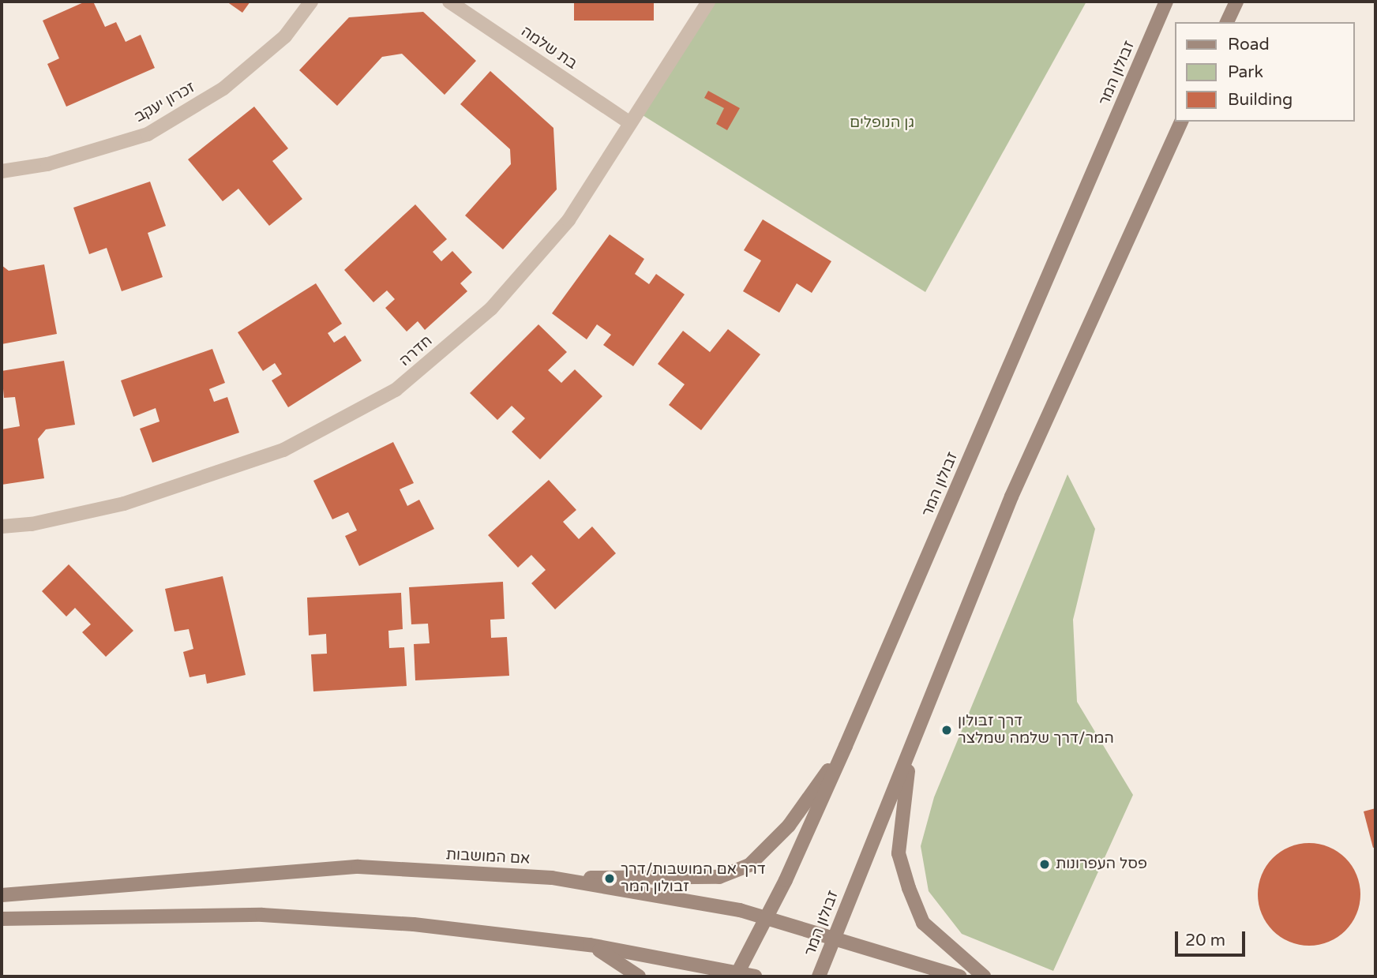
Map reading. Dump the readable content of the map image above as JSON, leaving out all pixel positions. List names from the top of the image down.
{
  "streets": {
    "main road": ["זבולון המר", "אם המושבות"],
    "street": ["בת שלמה", "זכרון יעקב", "חדרה"]
  },
  "crossings": [
    ["בת שלמה", "חדרה"],
    ["זבולון המר", "אם המושבות"]
  ],
  "parks": ["גן הנופלים"],
  "places": ["דרך זבולון המר/דרך שלמה שמלצר", "פסל העפרונות", "דרך אם המושבות/דרך זבולון המר"],
  "legend": ["Road", "Park", "Building"],
  "scale_bar": "20 m"
}
